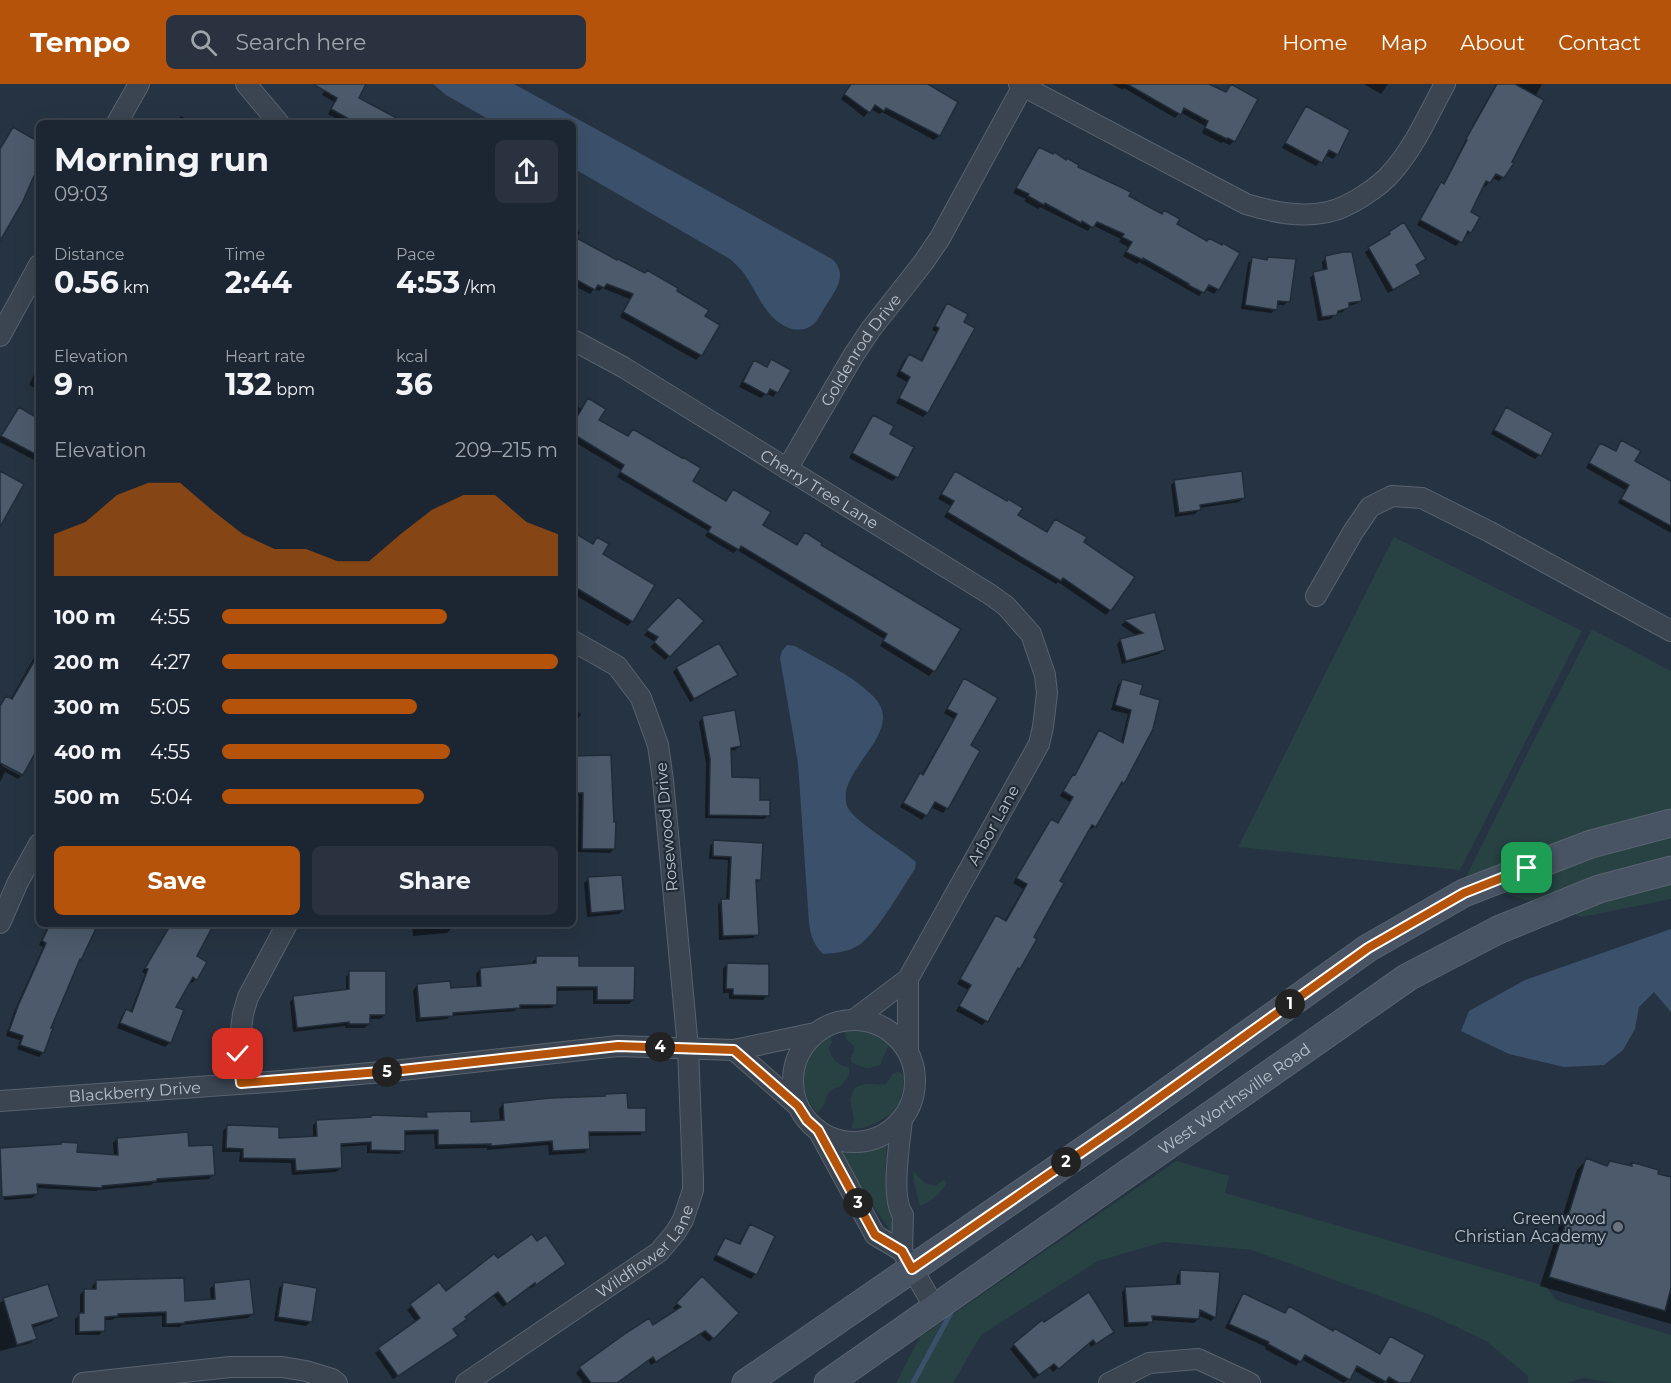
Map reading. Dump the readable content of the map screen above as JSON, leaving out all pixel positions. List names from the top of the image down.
{
  "streets": {
    "main road": ["West Worthsville Road"],
    "street": [
      "Goldenrod Drive",
      "Cherry Tree Lane",
      "Arbor Lane",
      "Rosewood Drive",
      "Blackberry Drive",
      "Wildflower Lane"
    ]
  },
  "crossings": [
    ["Goldenrod Drive", "Cherry Tree Lane"],
    ["Cherry Tree Lane", "Arbor Lane"],
    ["Arbor Lane", "Blackberry Drive"],
    ["Rosewood Drive", "Blackberry Drive"],
    ["Rosewood Drive", "Wildflower Lane"],
    ["Blackberry Drive", "Wildflower Lane"]
  ],
  "places": ["Greenwood Christian Academy"],
  "page": {
    "header": "Tempo",
    "search": "Search here",
    "nav": [
      "Home",
      "Map",
      "About",
      "Contact"
    ],
    "heading": ["Morning run", "09:03"],
    "stats": [
      ["Distance", "0.56 km"],
      ["Time", "2:44"],
      ["Pace", "4:53 /km"],
      ["Elevation", "9 m"],
      ["Heart rate", "132 bpm"],
      ["kcal", "36"]
    ],
    "chart": ["Elevation", "209–215 m"],
    "list": [
      {
        "name": "100 m",
        "note": "4:55"
      },
      {
        "name": "200 m",
        "note": "4:27"
      },
      {
        "name": "300 m",
        "note": "5:05"
      },
      {
        "name": "400 m",
        "note": "4:55"
      },
      {
        "name": "500 m",
        "note": "5:04"
      }
    ],
    "buttons": ["Save", "Share"],
    "pins": [
      "1",
      "4",
      "5",
      "2",
      "3"
    ]
  }
}
